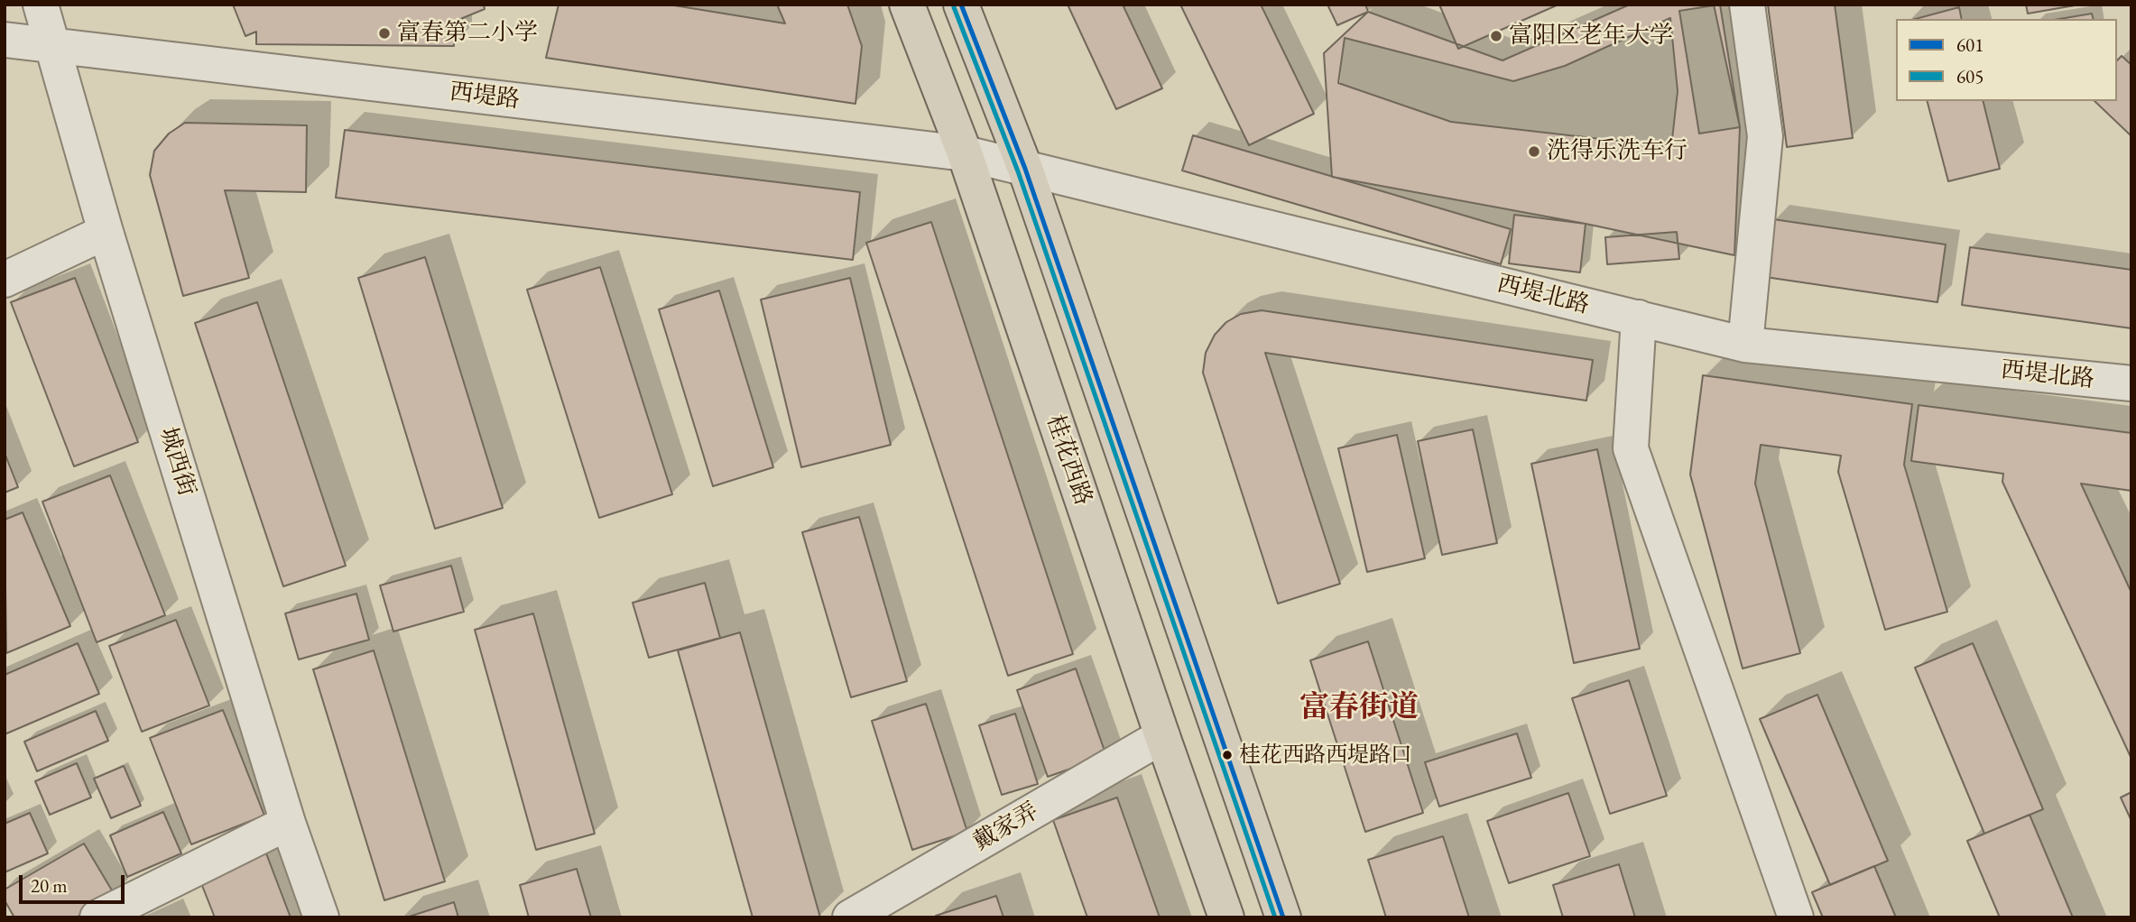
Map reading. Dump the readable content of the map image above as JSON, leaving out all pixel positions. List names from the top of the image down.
{
  "streets": {
    "main road": ["桂花西路"],
    "street": [
      "西堤路",
      "西堤北路",
      "城西街",
      "戴家弄"
    ]
  },
  "crossings": [
    ["西堤路", "西堤北路"],
    ["西堤路", "桂花西路"],
    ["西堤路", "城西街"],
    ["西堤北路", "桂花西路"],
    ["桂花西路", "戴家弄"]
  ],
  "districts": ["富春街道"],
  "places": [
    "富春第二小学",
    "富阳区老年大学",
    "洗得乐洗车行",
    "桂花西路西堤路口"
  ],
  "lines": ["transit line 601", "transit line 605"],
  "legend": ["601", "605"],
  "scale_bar": "20 m"
}
